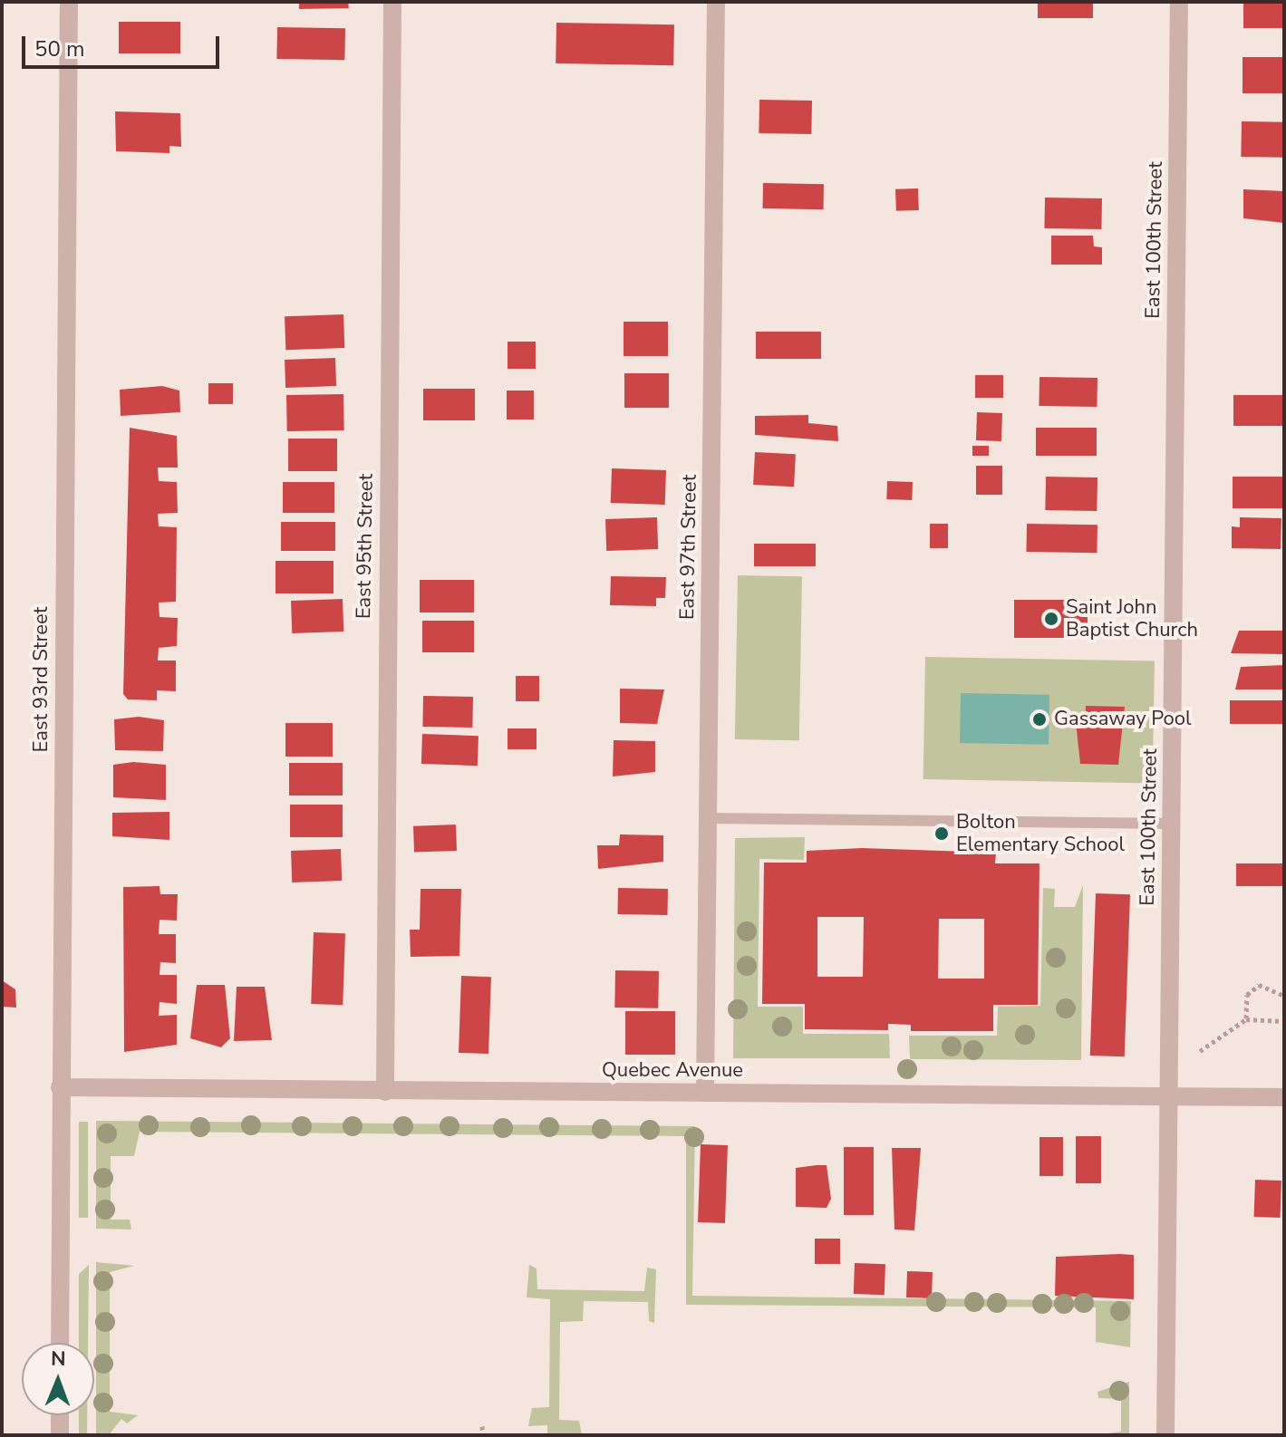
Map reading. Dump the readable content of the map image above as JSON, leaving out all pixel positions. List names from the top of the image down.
{
  "streets": {
    "street": [
      "East 100th Street",
      "East 95th Street",
      "East 97th Street",
      "East 93rd Street",
      "Quebec Avenue"
    ]
  },
  "crossings": [
    ["East 100th Street", "Quebec Avenue"],
    ["East 95th Street", "Quebec Avenue"],
    ["East 97th Street", "Quebec Avenue"],
    ["East 93rd Street", "Quebec Avenue"]
  ],
  "places": ["Saint John Baptist Church", "Gassaway Pool", "Bolton Elementary School"],
  "scale_bar": "50 m",
  "north": "top"
}
